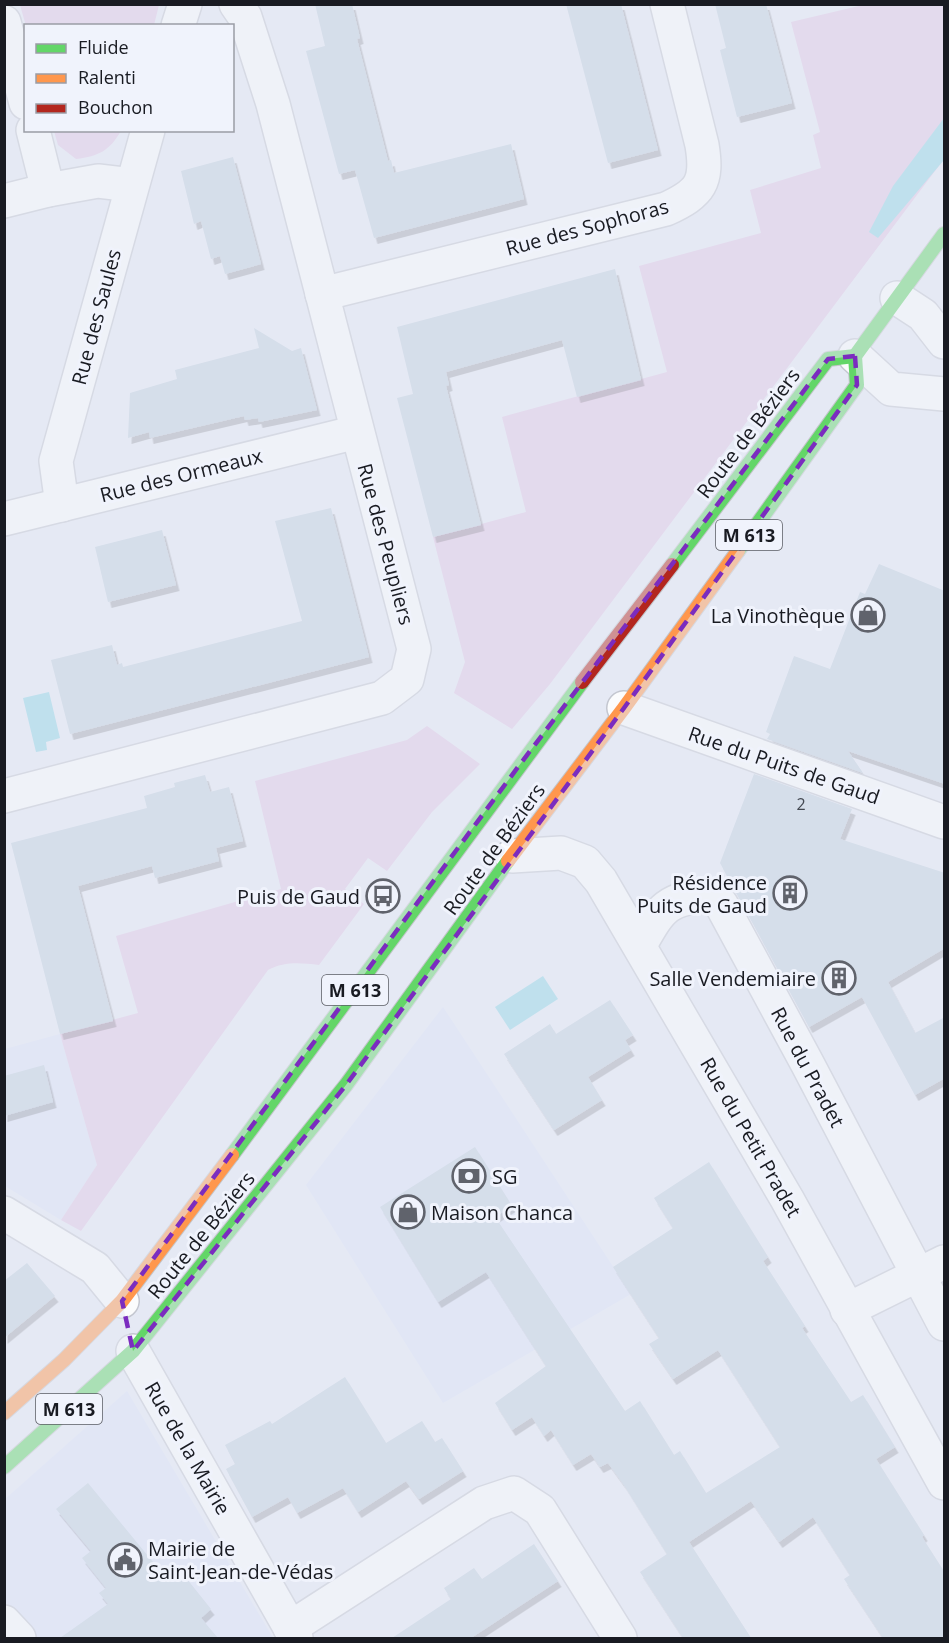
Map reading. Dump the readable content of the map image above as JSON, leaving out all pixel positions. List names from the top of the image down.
{
  "streets": {
    "main road": ["Route de Béziers", "M 613"],
    "street": [
      "Rue des Sophoras",
      "Rue des Saules",
      "Rue des Ormeaux",
      "Rue des Peupliers",
      "Rue du Puits de Gaud",
      "Rue du Pradet",
      "Rue du Petit Pradet",
      "Rue de la Mairie"
    ]
  },
  "crossings": [
    ["Rue des Sophoras", "Rue des Peupliers"],
    ["Rue des Saules", "Rue des Ormeaux"],
    ["Route de Béziers", "M 613"],
    ["Route de Béziers", "Rue du Puits de Gaud"],
    ["Route de Béziers", "Rue du Petit Pradet"],
    ["Route de Béziers", "Rue de la Mairie"],
    ["Rue des Ormeaux", "Rue des Peupliers"],
    ["M 613", "Rue de la Mairie"],
    ["Rue du Pradet", "Rue du Petit Pradet"]
  ],
  "places": {
    "shop": ["La Vinothèque", "Maison Chanca"],
    "building": ["Résidence Puits de Gaud", "Salle Vendemiaire"],
    "bus stop": ["Puis de Gaud"],
    "bank": ["SG"],
    "public building": ["Mairie de Saint-Jean-de-Védas"]
  },
  "house_numbers": ["2"],
  "legend": ["Fluide", "Ralenti", "Bouchon"]
}
